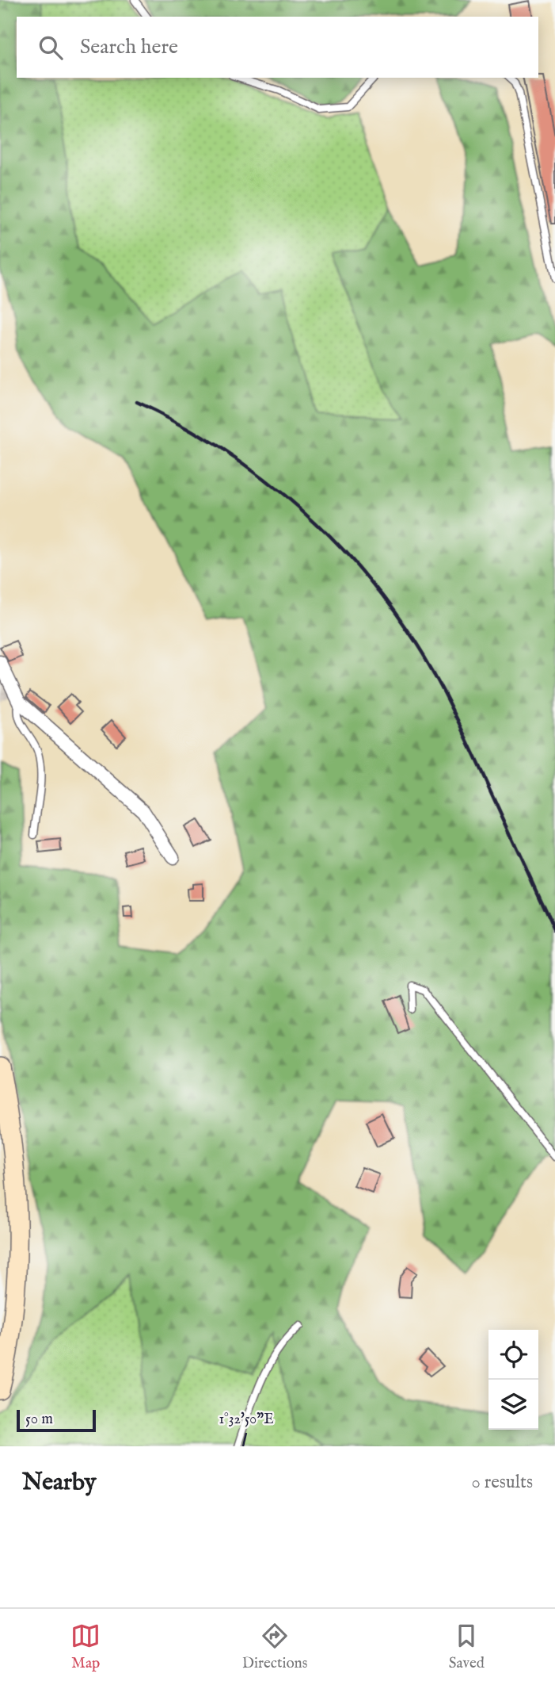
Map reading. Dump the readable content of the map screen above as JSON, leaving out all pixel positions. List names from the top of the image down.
{
  "scale_bar": "50 m",
  "page": {
    "search": "Search here",
    "scale": "50 m",
    "heading": ["Nearby", "0 results"],
    "nav": ["Map", "Directions", "Saved"]
  },
  "coordinates": ["1°32'50\"E"]
}
